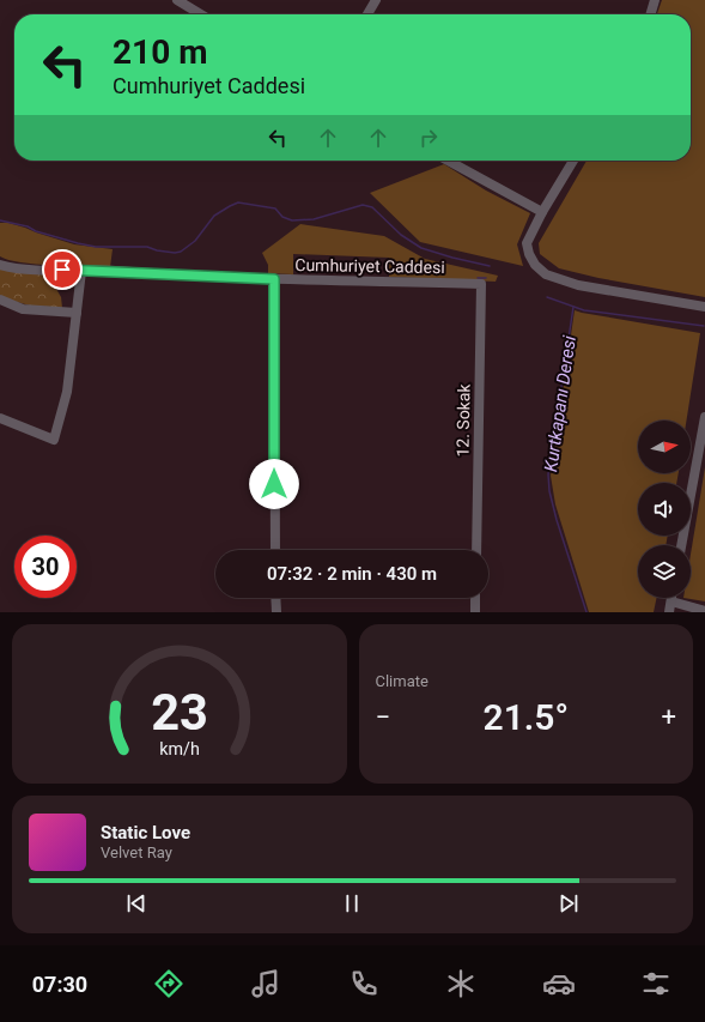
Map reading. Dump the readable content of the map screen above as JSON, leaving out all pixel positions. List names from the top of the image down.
{
  "streets": {
    "street": ["Cumhuriyet Caddesi", "12. Sokak"]
  },
  "crossings": [
    ["Cumhuriyet Caddesi", "12. Sokak"]
  ],
  "water": ["Kurtkapanı Deresi"],
  "north": "right",
  "page": {
    "turn": ["210 m", "Cumhuriyet Caddesi"],
    "limit": "30",
    "trip": "07:32 · 2 min · 430 m",
    "tile": "Climate",
    "heat": ["−", "21.5°", "+"],
    "song": ["Static Love", "Velvet Ray"],
    "tabs": "07:30",
    "gauge": ["23", "km/h"]
  }
}
